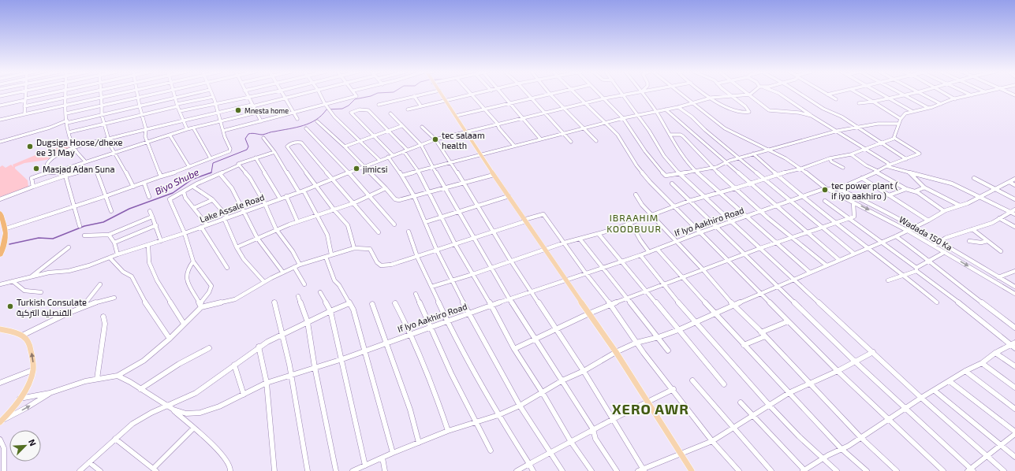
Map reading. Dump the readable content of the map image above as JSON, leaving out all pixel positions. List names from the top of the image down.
{
  "streets": {
    "street": ["Lake Assale Road", "If Iyo Aakhiro Road", "Wadada 150 Ka"]
  },
  "crossings": [
    ["If Iyo Aakhiro Road", "Wadada 150 Ka"]
  ],
  "districts": ["IBRAAHIM KOODBUUR", "XERO AWR"],
  "water": ["Biyo Shube"],
  "places": [
    "Mnesta home",
    "tec salaam health",
    "Dugsiga Hoose/dhexe ee 31 May",
    "Masjad Adan Suna",
    "jimicsi",
    "tec power plant ( if iyo aakhiro )",
    "Turkish Consulate القنصلية التركية"
  ],
  "north": "top right"
}
